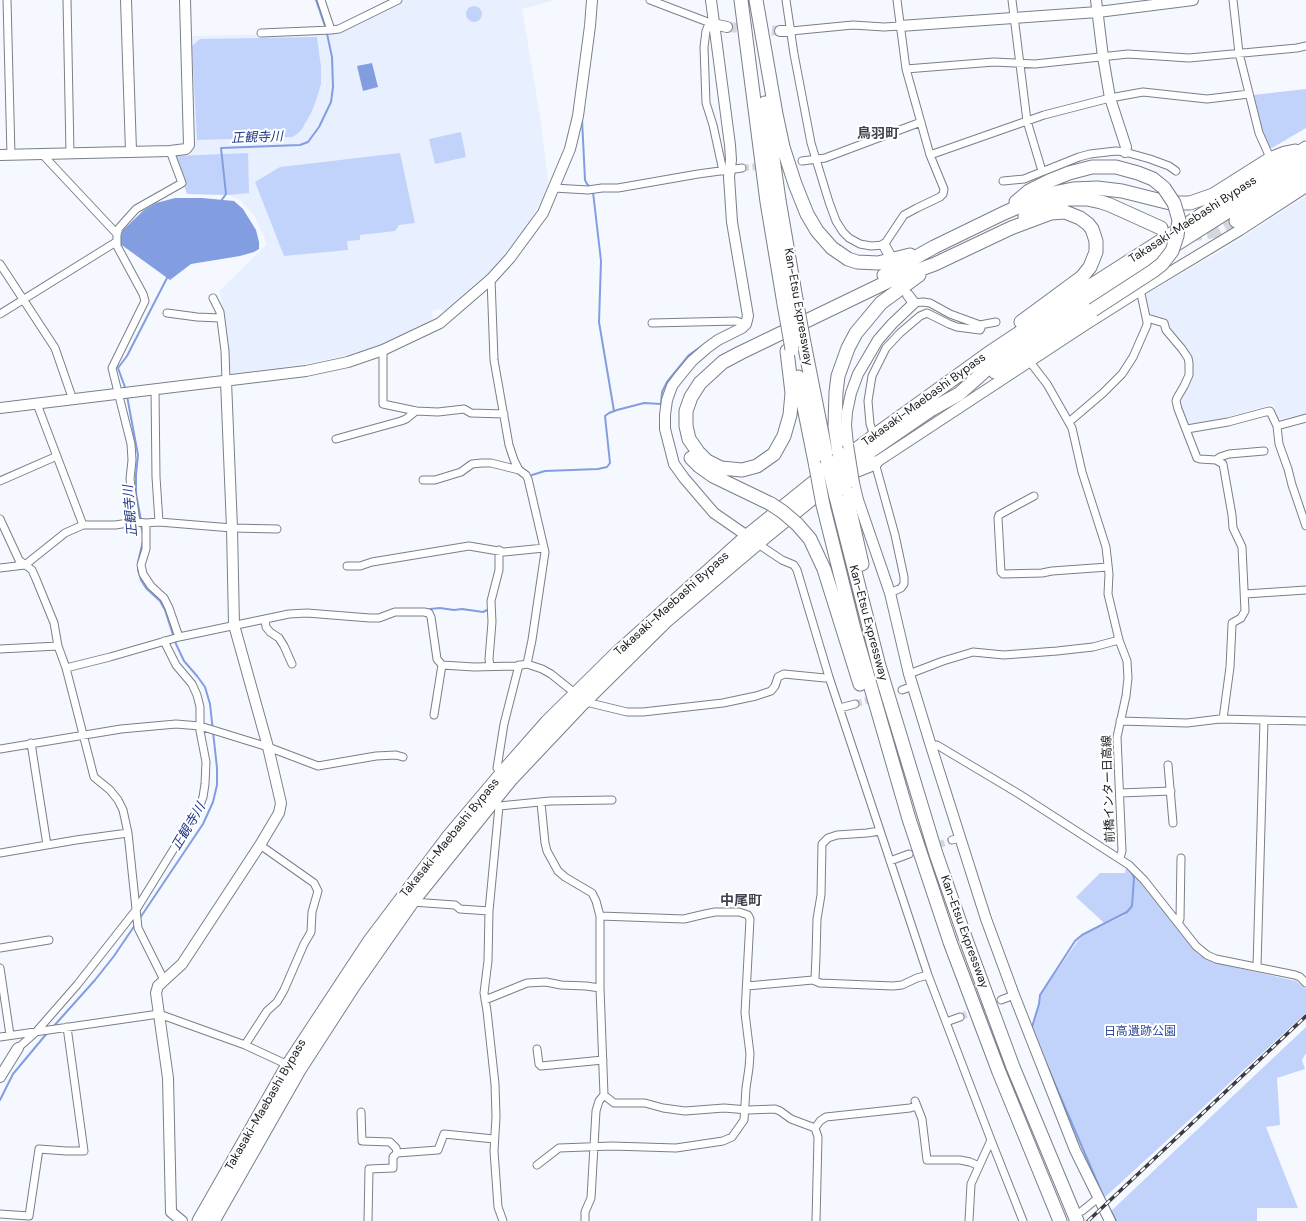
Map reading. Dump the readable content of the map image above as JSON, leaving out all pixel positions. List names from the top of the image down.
{
  "streets": {
    "highway": ["Takasaki-Maebashi Bypass", "Kan-Etsu Expressway"],
    "street": ["前橋インター日高線"]
  },
  "districts": ["鳥羽町", "中尾町"],
  "water": ["正観寺川"],
  "parks": ["日高遺跡公園"]
}
